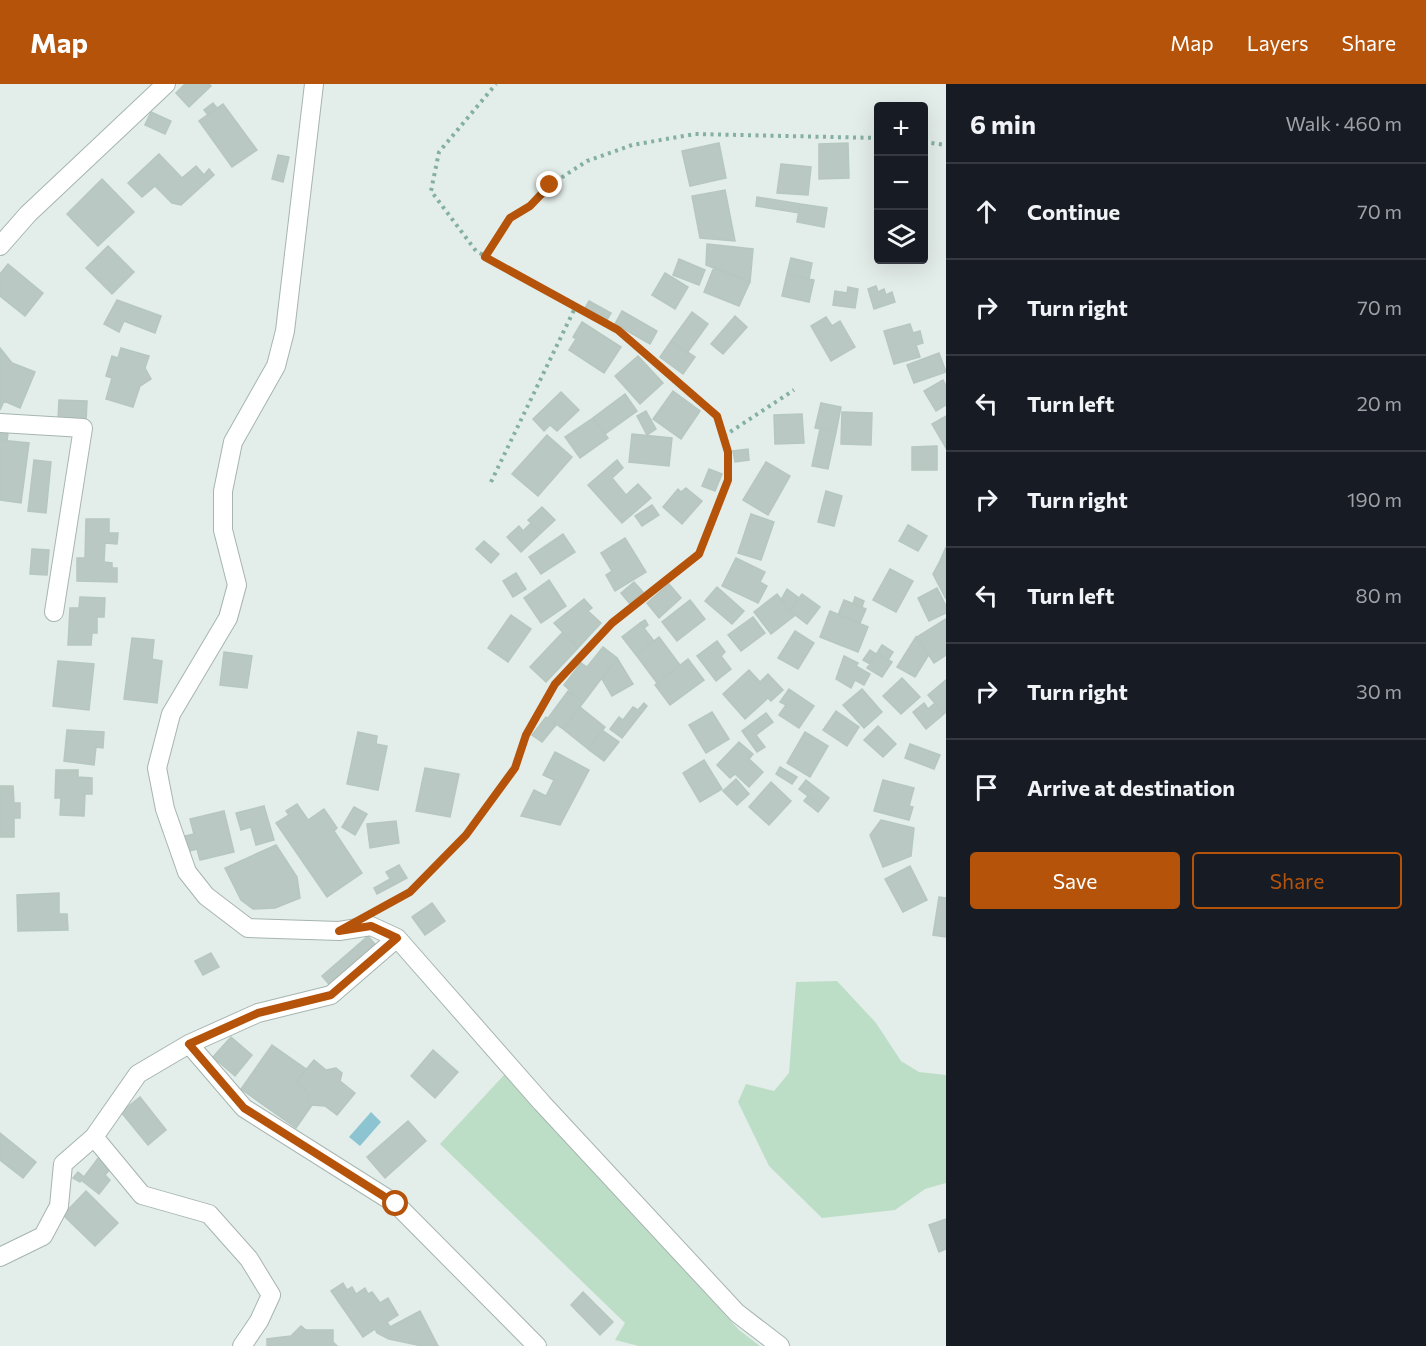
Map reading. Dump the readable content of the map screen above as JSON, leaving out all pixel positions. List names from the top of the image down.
{
  "page": {
    "header": "Map",
    "nav": ["Map", "Layers", "Share"],
    "heading": ["6 min", "Walk · 460 m"],
    "map_buttons": ["+", "−"],
    "list": [
      ["Continue", "70 m"],
      ["Turn right", "70 m"],
      ["Turn left", "20 m"],
      ["Turn right", "190 m"],
      ["Turn left", "80 m"],
      ["Turn right", "30 m"],
      "Arrive at destination"
    ],
    "buttons": ["Save", "Share"]
  }
}
